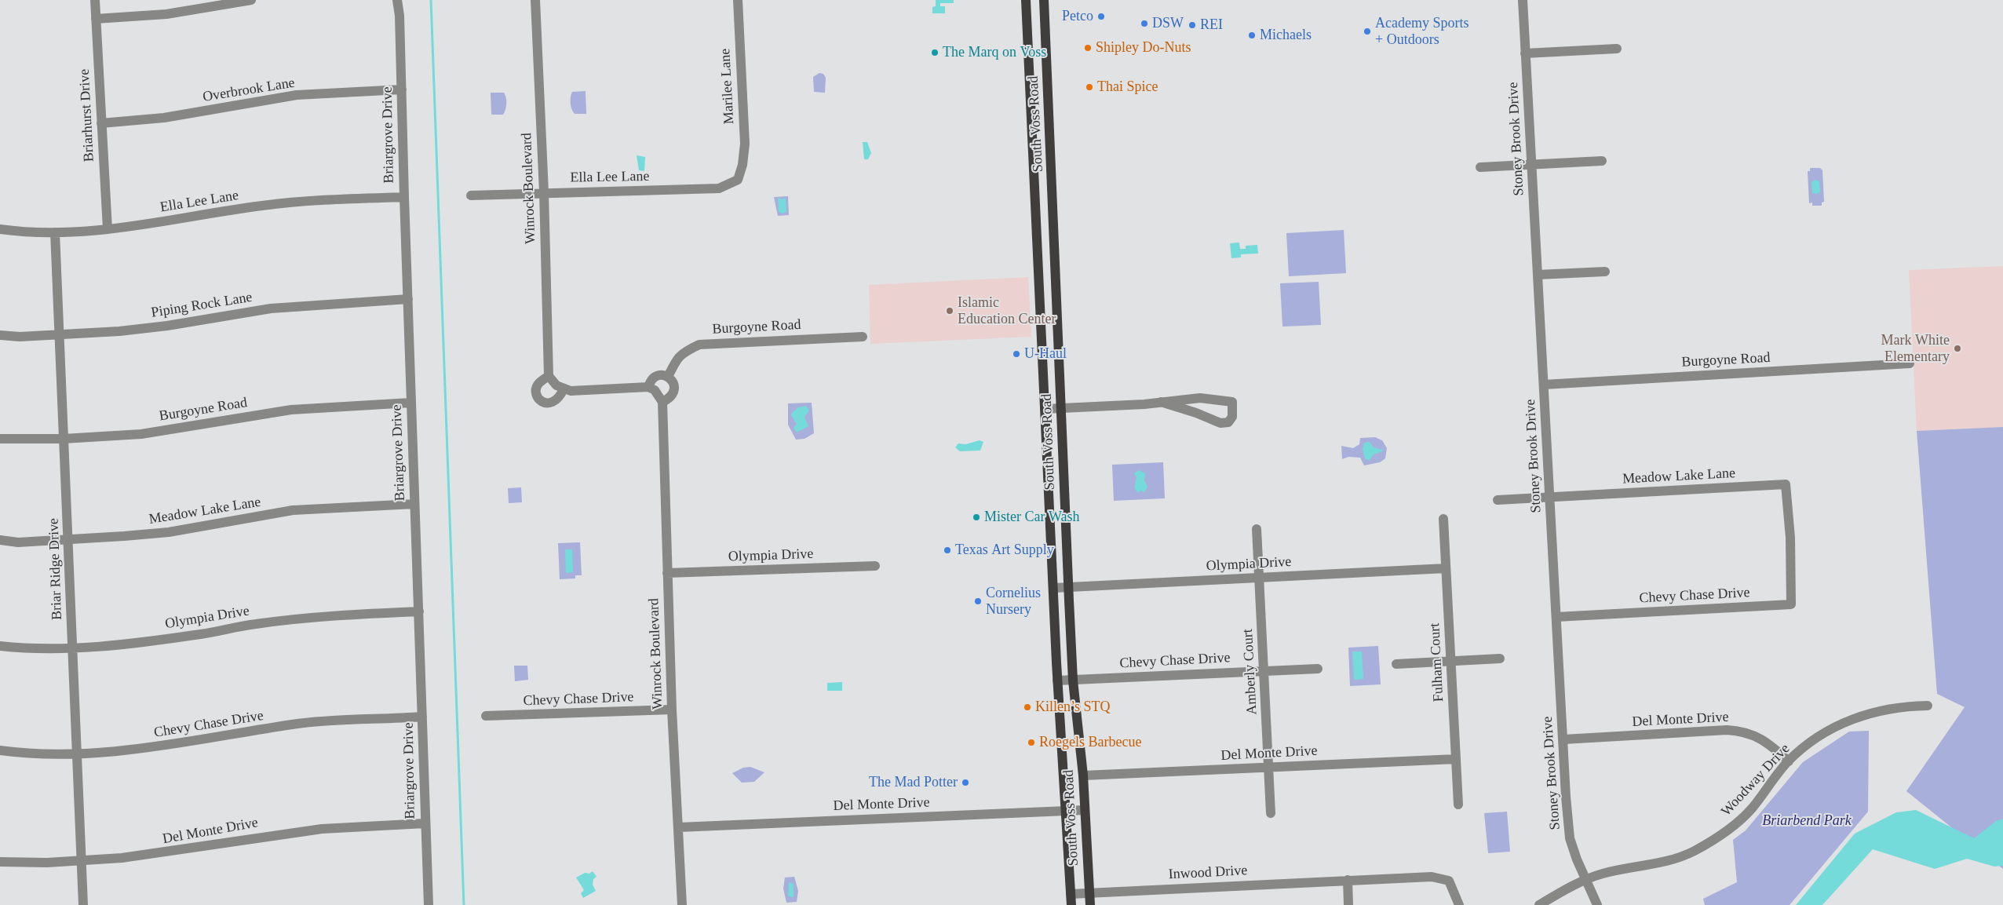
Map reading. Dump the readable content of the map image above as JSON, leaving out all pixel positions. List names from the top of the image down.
{
  "streets": {
    "main road": ["South Voss Road"],
    "street": [
      "Marilee Lane",
      "Overbrook Lane",
      "Briarhurst Drive",
      "Briargrove Drive",
      "Stoney Brook Drive",
      "Ella Lee Lane",
      "Winrock Boulevard",
      "Piping Rock Lane",
      "Burgoyne Road",
      "Meadow Lake Lane",
      "Olympia Drive",
      "Briar Ridge Drive",
      "Chevy Chase Drive",
      "Fulham Court",
      "Amberly Court",
      "Del Monte Drive",
      "Woodway Drive",
      "Inwood Drive"
    ]
  },
  "crossings": [
    ["Marilee Lane", "Ella Lee Lane"],
    ["Overbrook Lane", "Briarhurst Drive"],
    ["Overbrook Lane", "Briargrove Drive"],
    ["Briarhurst Drive", "Ella Lee Lane"],
    ["South Voss Road", "Olympia Drive"],
    ["South Voss Road", "Chevy Chase Drive"],
    ["South Voss Road", "Del Monte Drive"],
    ["South Voss Road", "Inwood Drive"],
    ["Briargrove Drive", "Ella Lee Lane"],
    ["Briargrove Drive", "Piping Rock Lane"],
    ["Briargrove Drive", "Burgoyne Road"],
    ["Briargrove Drive", "Meadow Lake Lane"],
    ["Briargrove Drive", "Olympia Drive"],
    ["Briargrove Drive", "Chevy Chase Drive"],
    ["Briargrove Drive", "Del Monte Drive"],
    ["Stoney Brook Drive", "Burgoyne Road"],
    ["Stoney Brook Drive", "Meadow Lake Lane"],
    ["Stoney Brook Drive", "Chevy Chase Drive"],
    ["Stoney Brook Drive", "Del Monte Drive"],
    ["Stoney Brook Drive", "Woodway Drive"],
    ["Ella Lee Lane", "Winrock Boulevard"],
    ["Ella Lee Lane", "Briar Ridge Drive"],
    ["Winrock Boulevard", "Olympia Drive"],
    ["Winrock Boulevard", "Chevy Chase Drive"],
    ["Winrock Boulevard", "Del Monte Drive"],
    ["Piping Rock Lane", "Briar Ridge Drive"],
    ["Burgoyne Road", "Briar Ridge Drive"],
    ["Meadow Lake Lane", "Briar Ridge Drive"],
    ["Meadow Lake Lane", "Chevy Chase Drive"],
    ["Olympia Drive", "Briar Ridge Drive"],
    ["Olympia Drive", "Fulham Court"],
    ["Olympia Drive", "Amberly Court"],
    ["Briar Ridge Drive", "Chevy Chase Drive"],
    ["Briar Ridge Drive", "Del Monte Drive"],
    ["Chevy Chase Drive", "Amberly Court"],
    ["Fulham Court", "Del Monte Drive"],
    ["Amberly Court", "Del Monte Drive"],
    ["Del Monte Drive", "Woodway Drive"]
  ],
  "parks": ["Briarbend Park"],
  "places": [
    "Petco",
    "DSW",
    "REI",
    "Academy Sports + Outdoors",
    "Michaels",
    "Shipley Do-Nuts",
    "The Marq on Voss",
    "Thai Spice",
    "Islamic Education Center",
    "Mark White Elementary",
    "U-Haul",
    "Mister Car Wash",
    "Texas Art Supply",
    "Cornelius Nursery",
    "Killen’s STQ",
    "Roegels Barbecue",
    "The Mad Potter"
  ]
}
